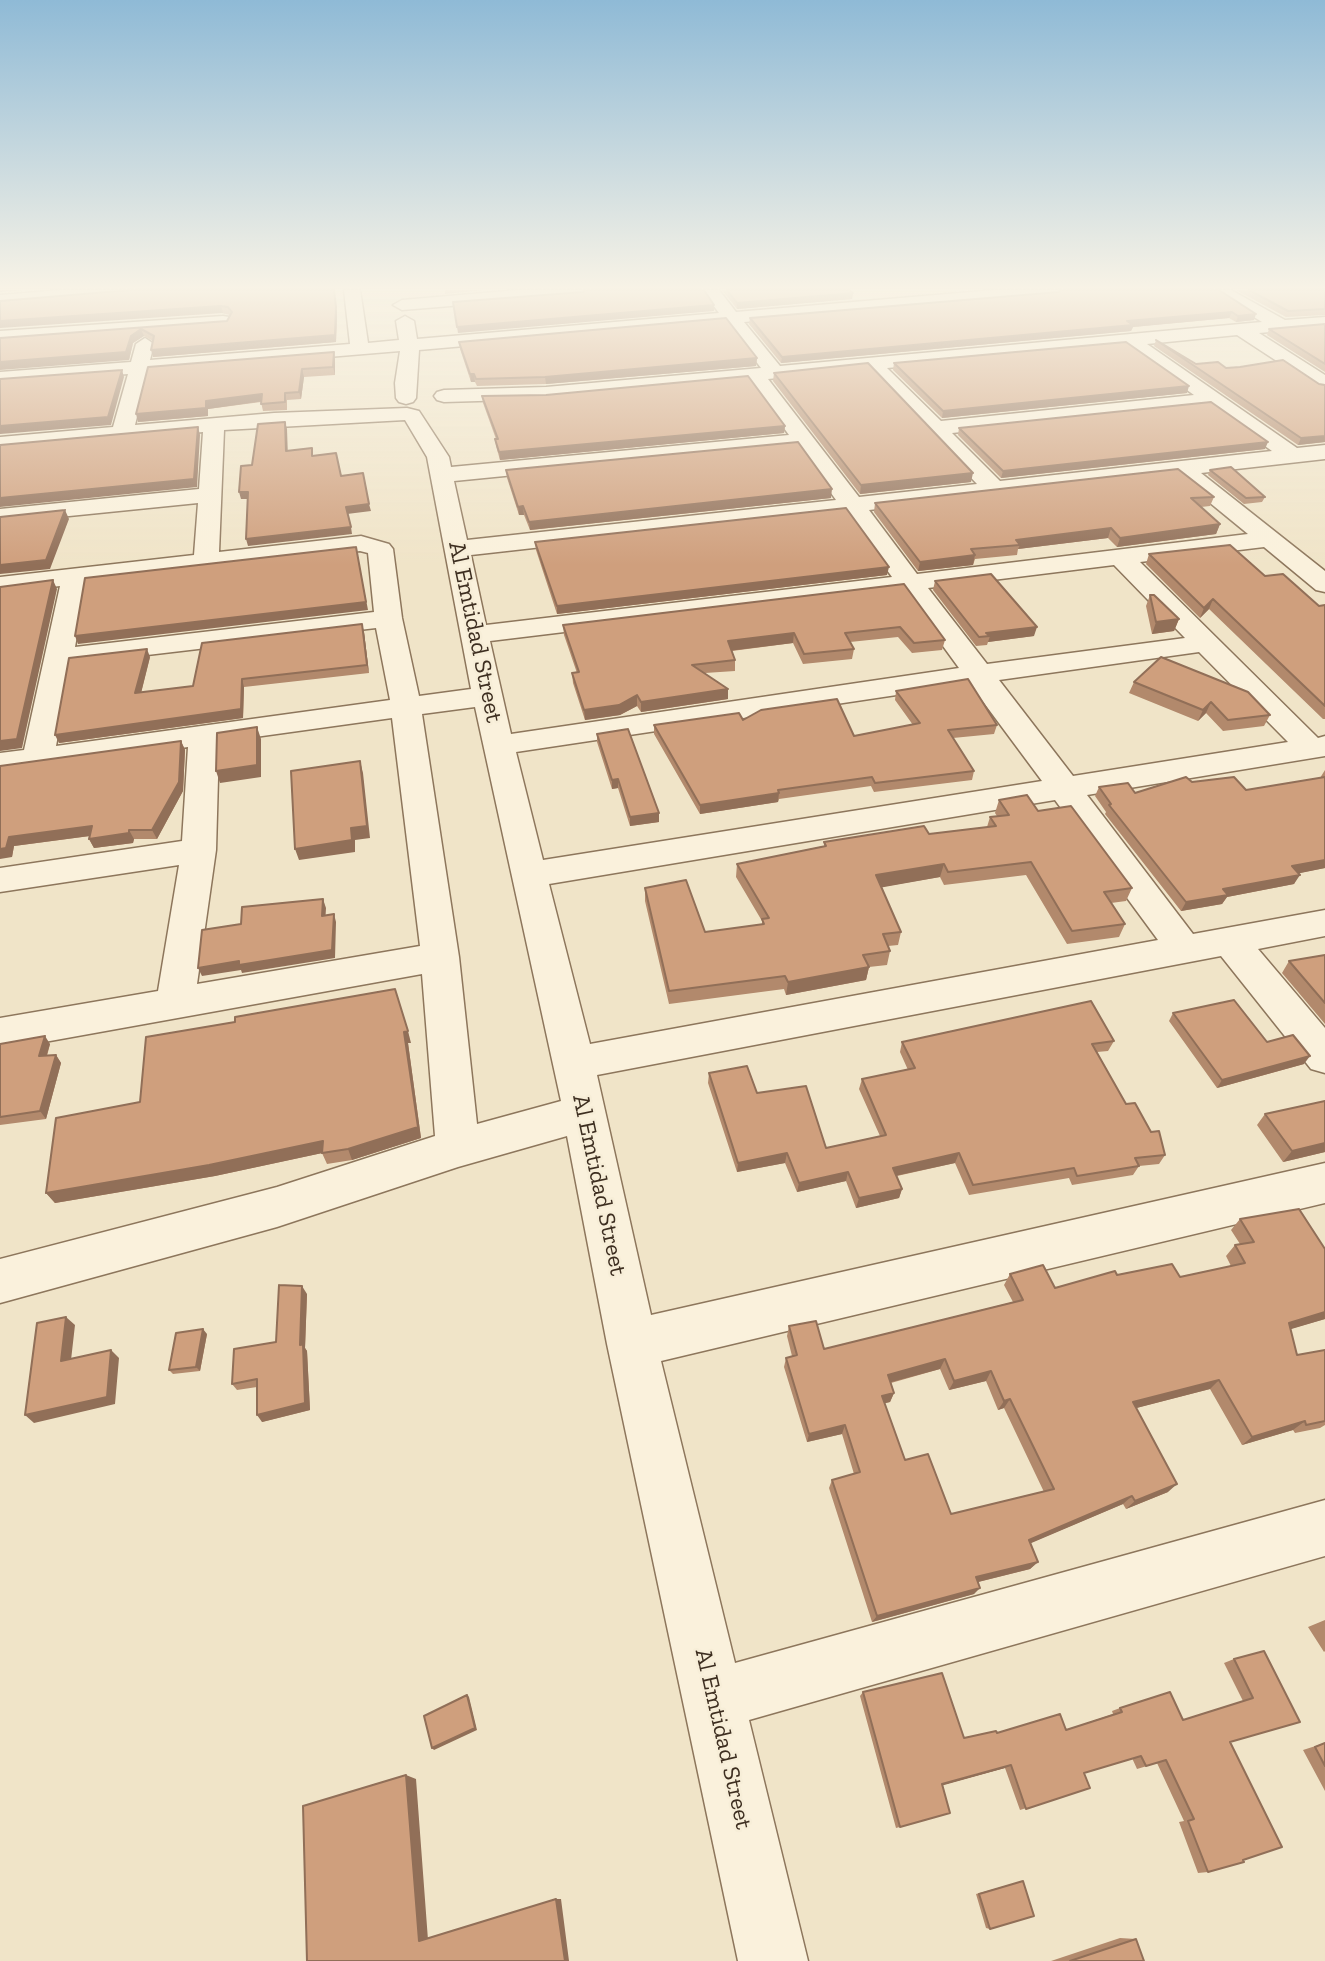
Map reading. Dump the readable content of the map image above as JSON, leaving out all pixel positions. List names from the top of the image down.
{
  "streets": {
    "street": ["Al Emtidad Street"]
  }
}
